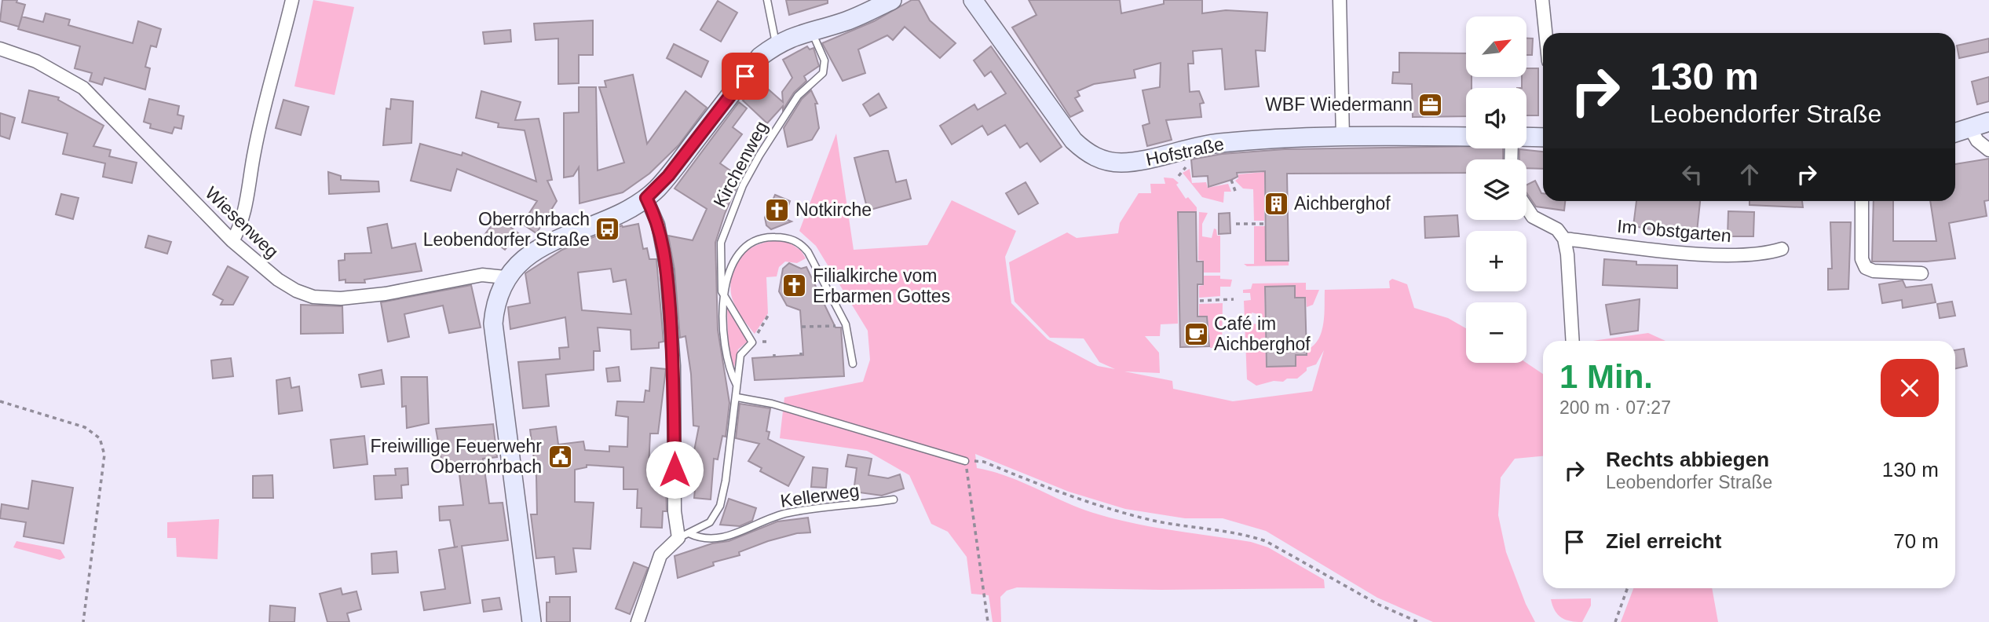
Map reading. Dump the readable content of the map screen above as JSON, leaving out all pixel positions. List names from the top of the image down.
{
  "streets": {
    "main road": ["Hofstraße"],
    "street": ["Wiesenweg", "Im Obstgarten"],
    "lane": ["Kirchenweg", "Kellerweg"]
  },
  "crossings": [
    ["Kirchenweg", "Kellerweg"]
  ],
  "places": {
    "office": ["WBF Wiedermann"],
    "building": ["Aichberghof"],
    "church": ["Notkirche", "Filialkirche vom Erbarmen Gottes"],
    "bus stop": ["Oberrohrbach Leobendorfer Straße"],
    "cafe": ["Café im Aichberghof"],
    "public building": ["Freiwillige Feuerwehr Oberrohrbach"]
  },
  "north": "top right",
  "page": {
    "map_buttons": ["+", "−"],
    "turn": ["130 m", "Leobendorfer Straße"],
    "heading": ["1 Min.", "200 m · 07:27"],
    "list": [
      {
        "name": "Rechts abbiegen",
        "note": "Leobendorfer Straße",
        "value": "130 m"
      },
      {
        "name": "Ziel erreicht",
        "value": "70 m"
      }
    ]
  }
}
